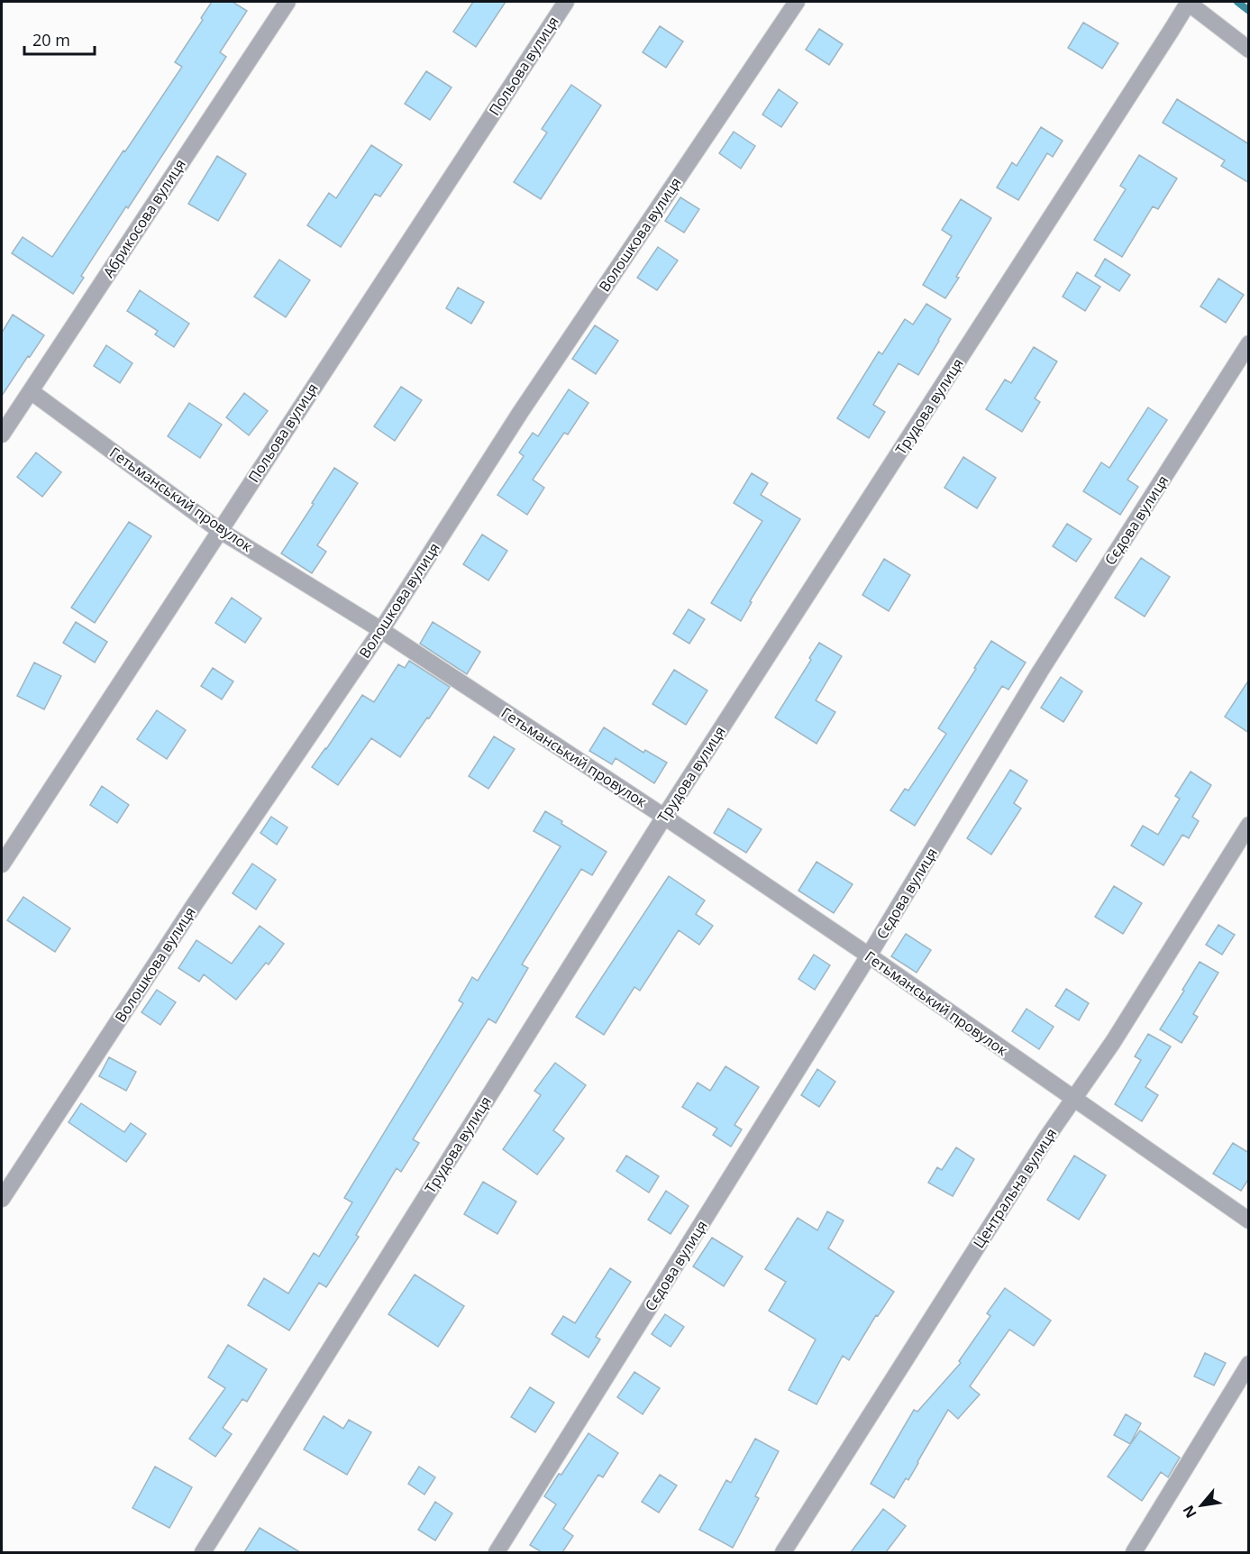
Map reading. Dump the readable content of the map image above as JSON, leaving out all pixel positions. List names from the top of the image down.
{
  "streets": {
    "street": [
      "Польова вулиця",
      "Абрикосова вулиця",
      "Волошкова вулиця",
      "Трудова вулиця",
      "Гетьманський провулок",
      "Сєдова вулиця",
      "Центральна вулиця"
    ]
  },
  "crossings": [
    ["Польова вулиця", "Гетьманський провулок"],
    ["Абрикосова вулиця", "Гетьманський провулок"],
    ["Волошкова вулиця", "Гетьманський провулок"],
    ["Трудова вулиця", "Гетьманський провулок"],
    ["Гетьманський провулок", "Сєдова вулиця"],
    ["Гетьманський провулок", "Центральна вулиця"]
  ],
  "scale_bar": "20 m",
  "north": "bottom left"
}
